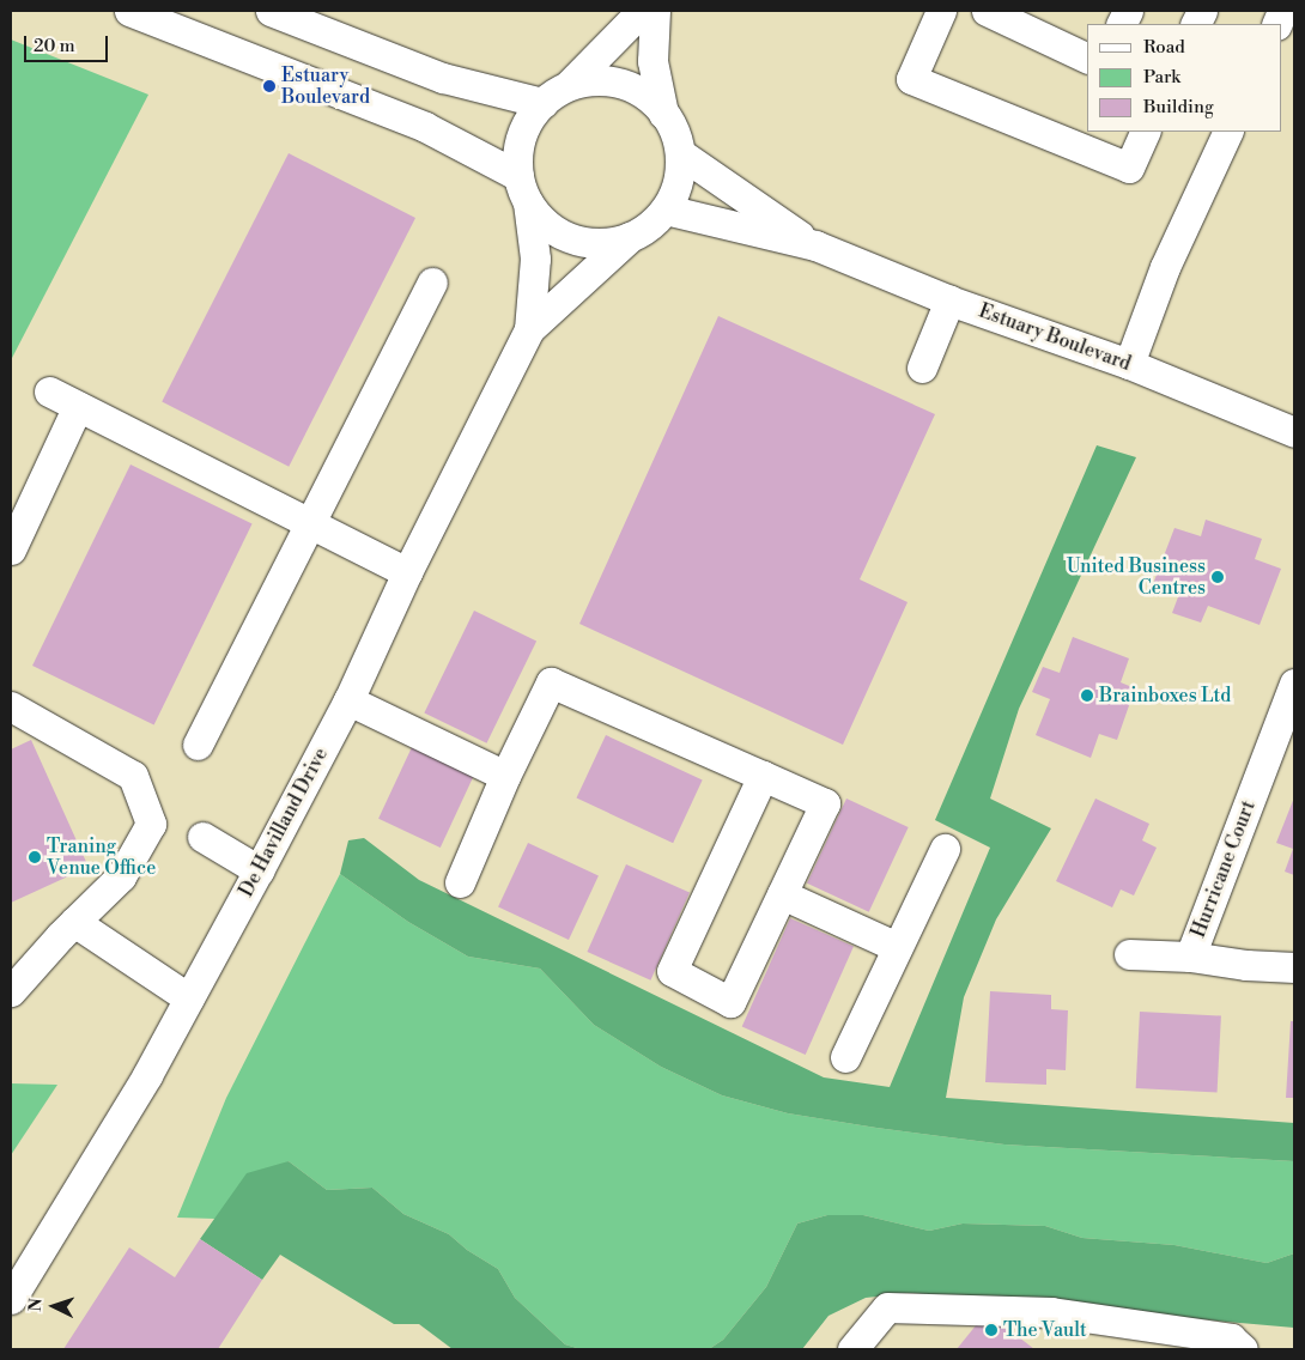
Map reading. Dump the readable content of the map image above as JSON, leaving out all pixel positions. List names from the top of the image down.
{
  "streets": {
    "street": ["Estuary Boulevard", "De Havilland Drive", "Hurricane Court"]
  },
  "crossings": [
    ["Estuary Boulevard", "De Havilland Drive"]
  ],
  "places": [
    "Estuary Boulevard",
    "United Business Centres",
    "Brainboxes Ltd",
    "Traning Venue Office",
    "The Vault"
  ],
  "legend": ["Road", "Park", "Building"],
  "scale_bar": "20 m",
  "north": "left"
}
